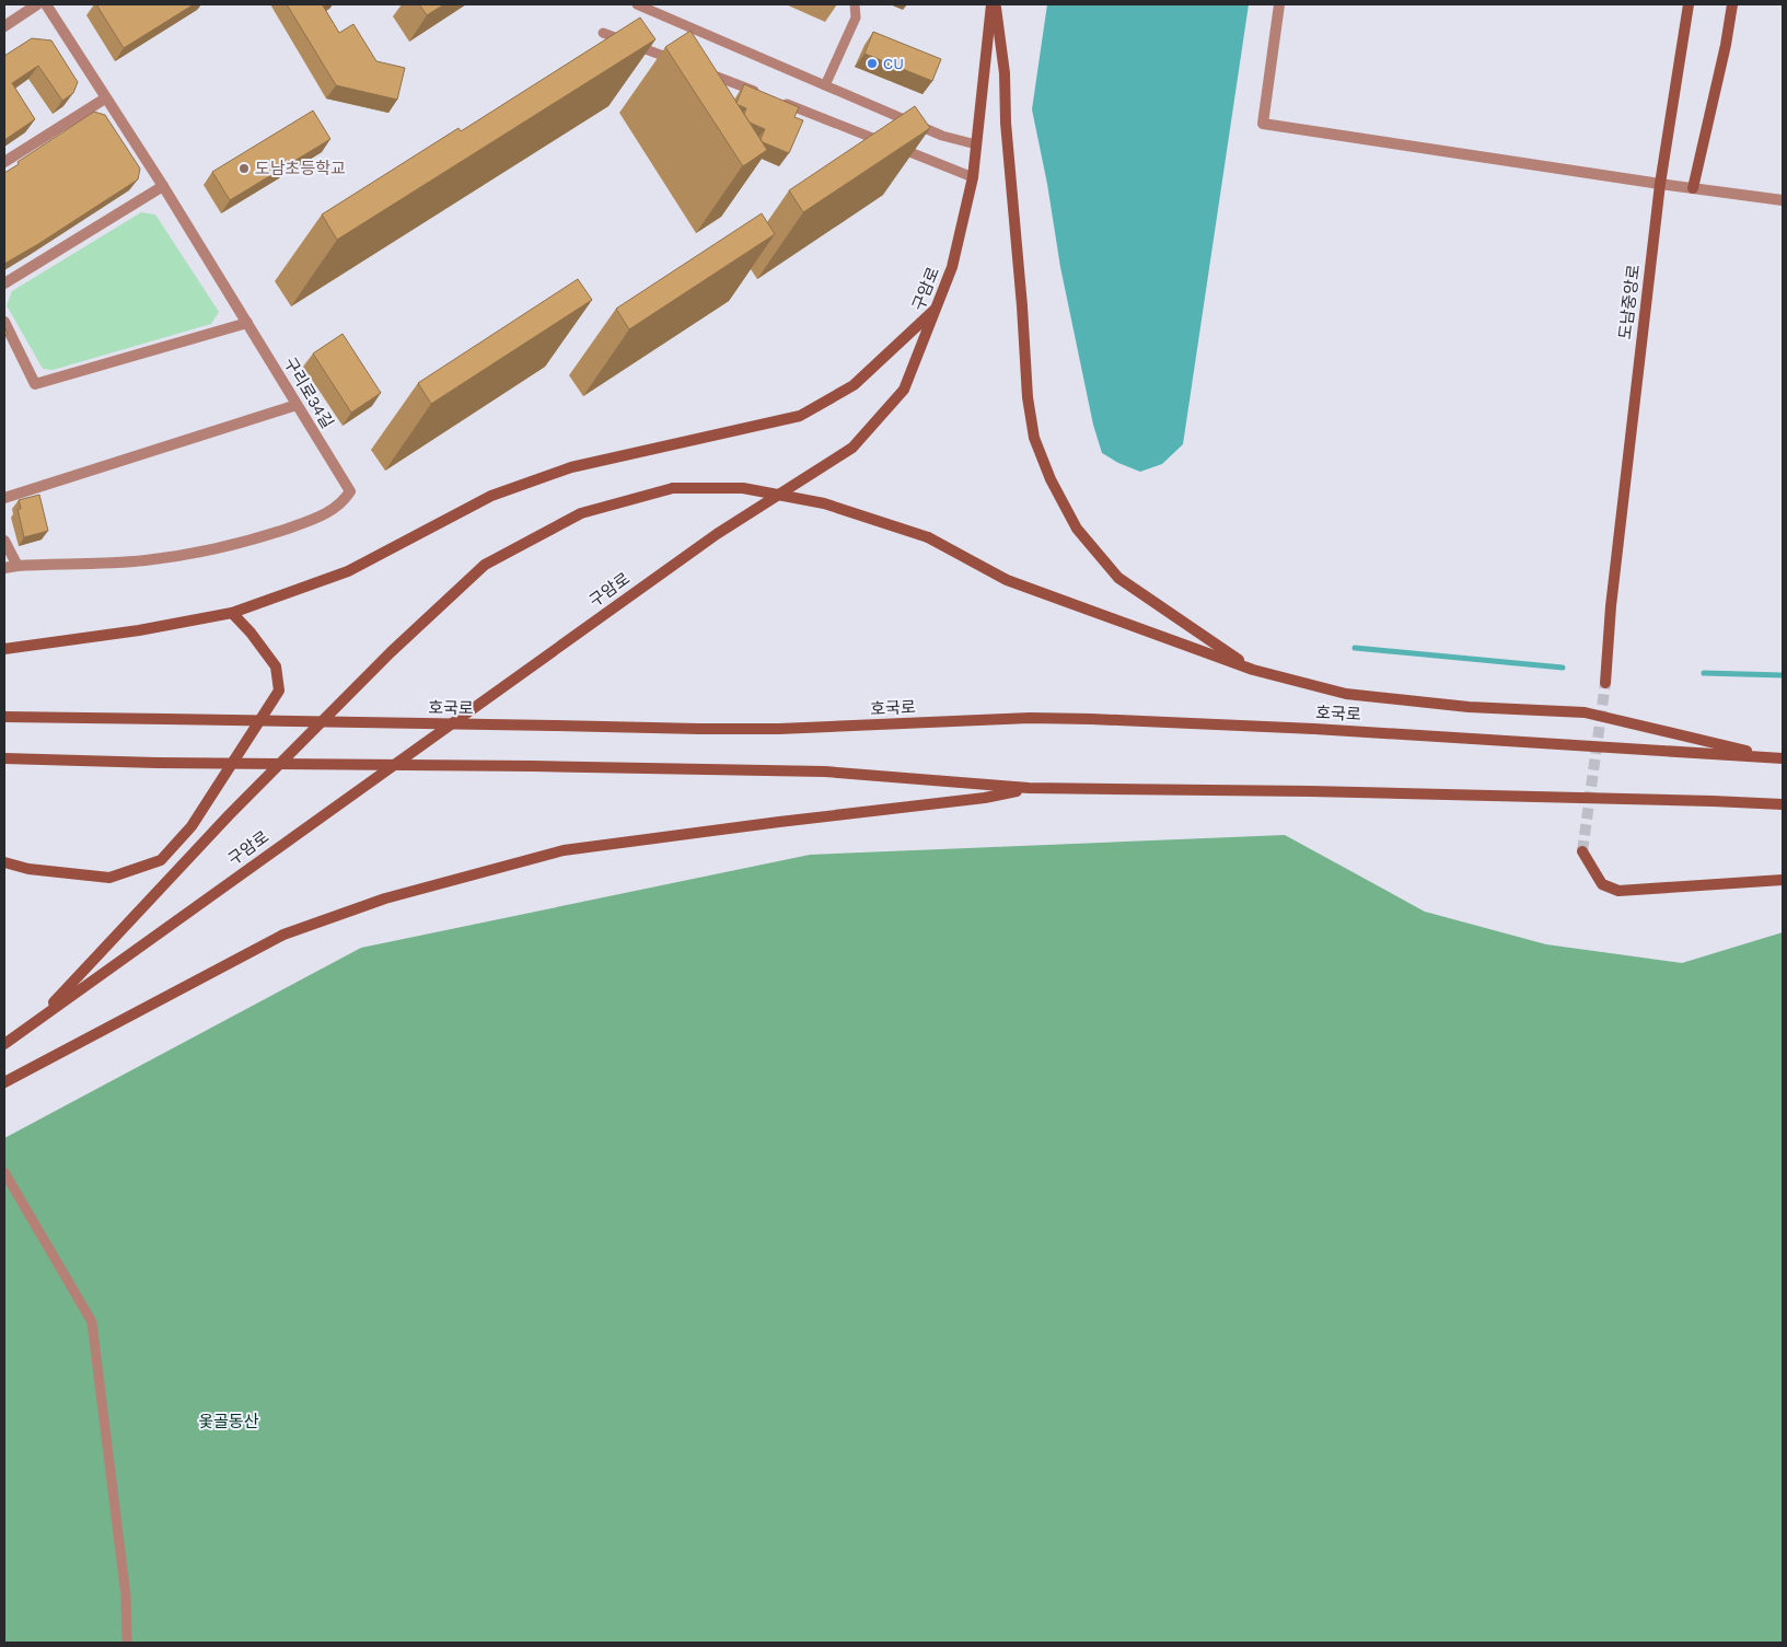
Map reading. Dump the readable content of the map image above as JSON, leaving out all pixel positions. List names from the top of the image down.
{
  "streets": {
    "main road": ["구암로", "도남중앙로", "호국로"],
    "street": ["구리로34길"]
  },
  "parks": ["옻골동산"],
  "places": ["CU", "도남초등학교"]
}
